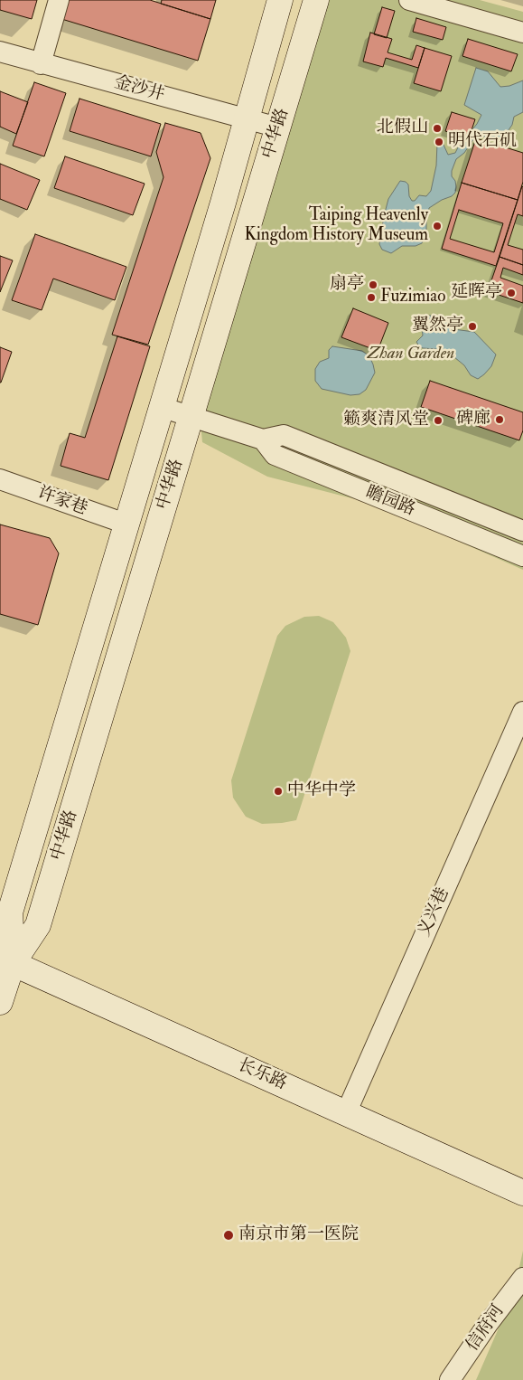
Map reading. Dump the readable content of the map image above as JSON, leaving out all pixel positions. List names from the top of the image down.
{
  "streets": {
    "main road": ["中华路", "长乐路"],
    "street": [
      "金沙井",
      "许家巷",
      "瞻园路",
      "义兴巷",
      "信府河"
    ]
  },
  "crossings": [
    ["金沙井", "中华路"],
    ["中华路", "许家巷"],
    ["中华路", "瞻园路"],
    ["中华路", "长乐路"],
    ["义兴巷", "长乐路"]
  ],
  "parks": ["Zhan Garden"],
  "places": [
    "北假山",
    "明代石矶",
    "Taiping Heavenly Kingdom History Museum",
    "扇亭",
    "延晖亭",
    "Fuzimiao",
    "翼然亭",
    "碑廊",
    "籁爽清风堂",
    "中华中学",
    "南京市第一医院"
  ]
}
